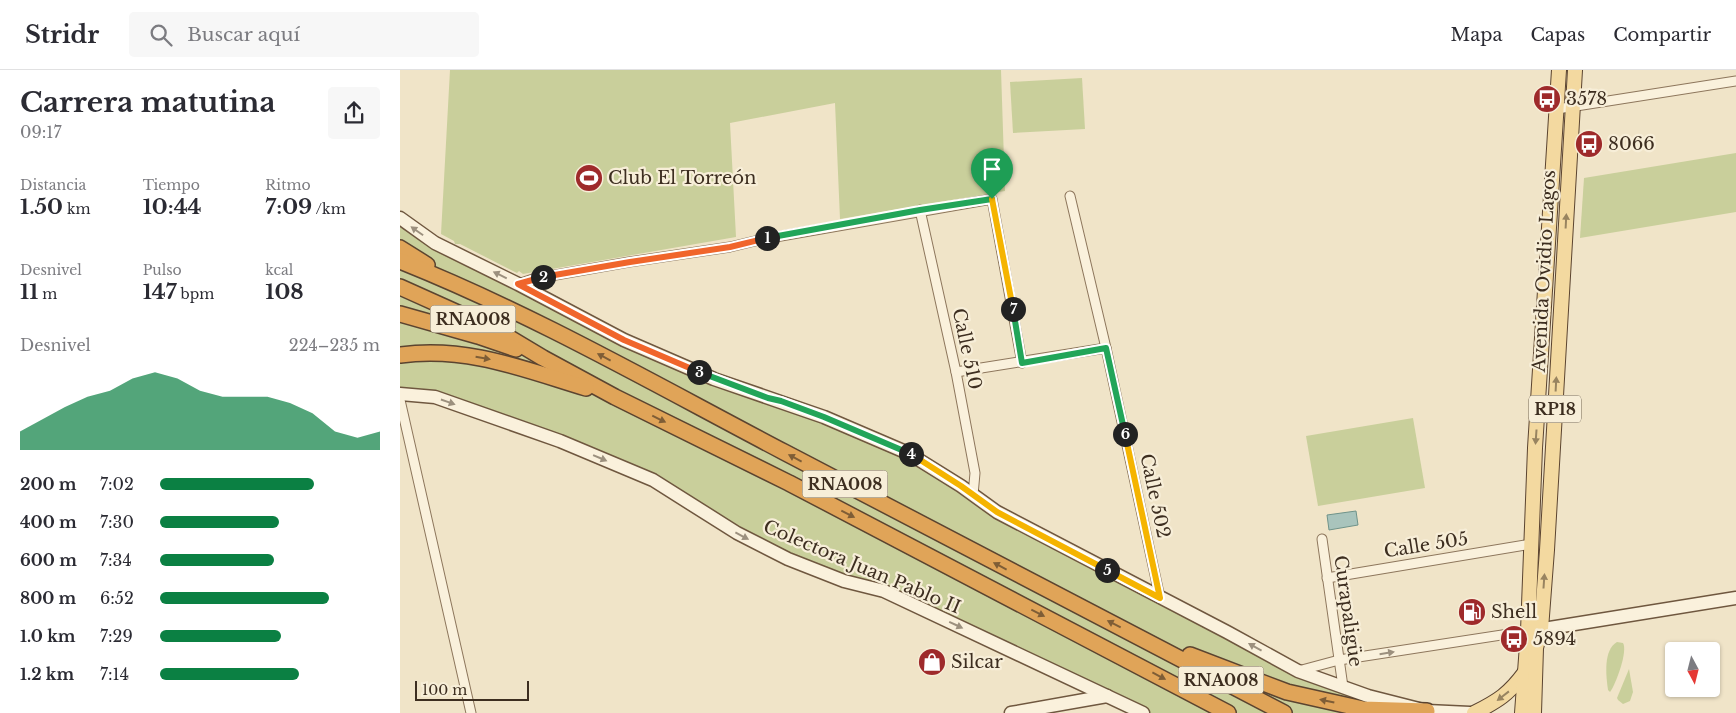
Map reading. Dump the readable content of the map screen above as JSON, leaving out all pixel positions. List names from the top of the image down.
{
  "streets": {
    "highway": ["RNA008"],
    "main road": ["Avenida Ovidio Lagos", "RP18", "Colectora Juan Pablo II"],
    "street": [
      "Calle 510",
      "Calle 502",
      "Calle 505",
      "Curapaligüe"
    ]
  },
  "crossings": [
    ["Avenida Ovidio Lagos", "Calle 505"],
    ["Calle 505", "Curapaligüe"]
  ],
  "one_way": ["Colectora Juan Pablo II"],
  "places": {
    "bus stop": ["3578", "8066", "5894"],
    "sports": ["Club El Torreón"],
    "fuel station": ["Shell"],
    "shop": ["Silcar"]
  },
  "scale_bar": "100 m",
  "north": "bottom",
  "page": {
    "header": "Stridr",
    "search": "Buscar aquí",
    "nav": ["Mapa", "Capas", "Compartir"],
    "heading": ["Carrera matutina", "09:17"],
    "stats": [
      ["Distancia", "1.50 km"],
      ["Tiempo", "10:44"],
      ["Ritmo", "7:09 /km"],
      ["Desnivel", "11 m"],
      ["Pulso", "147 bpm"],
      ["kcal", "108"]
    ],
    "pins": [
      "1",
      "2",
      "7",
      "3",
      "6",
      "4",
      "5"
    ],
    "chart": ["Desnivel", "224–235 m"],
    "list": [
      {
        "name": "200 m",
        "note": "7:02"
      },
      {
        "name": "400 m",
        "note": "7:30"
      },
      {
        "name": "600 m",
        "note": "7:34"
      },
      {
        "name": "800 m",
        "note": "6:52"
      },
      {
        "name": "1.0 km",
        "note": "7:29"
      },
      {
        "name": "1.2 km",
        "note": "7:14"
      }
    ],
    "scale": "100 m"
  }
}
